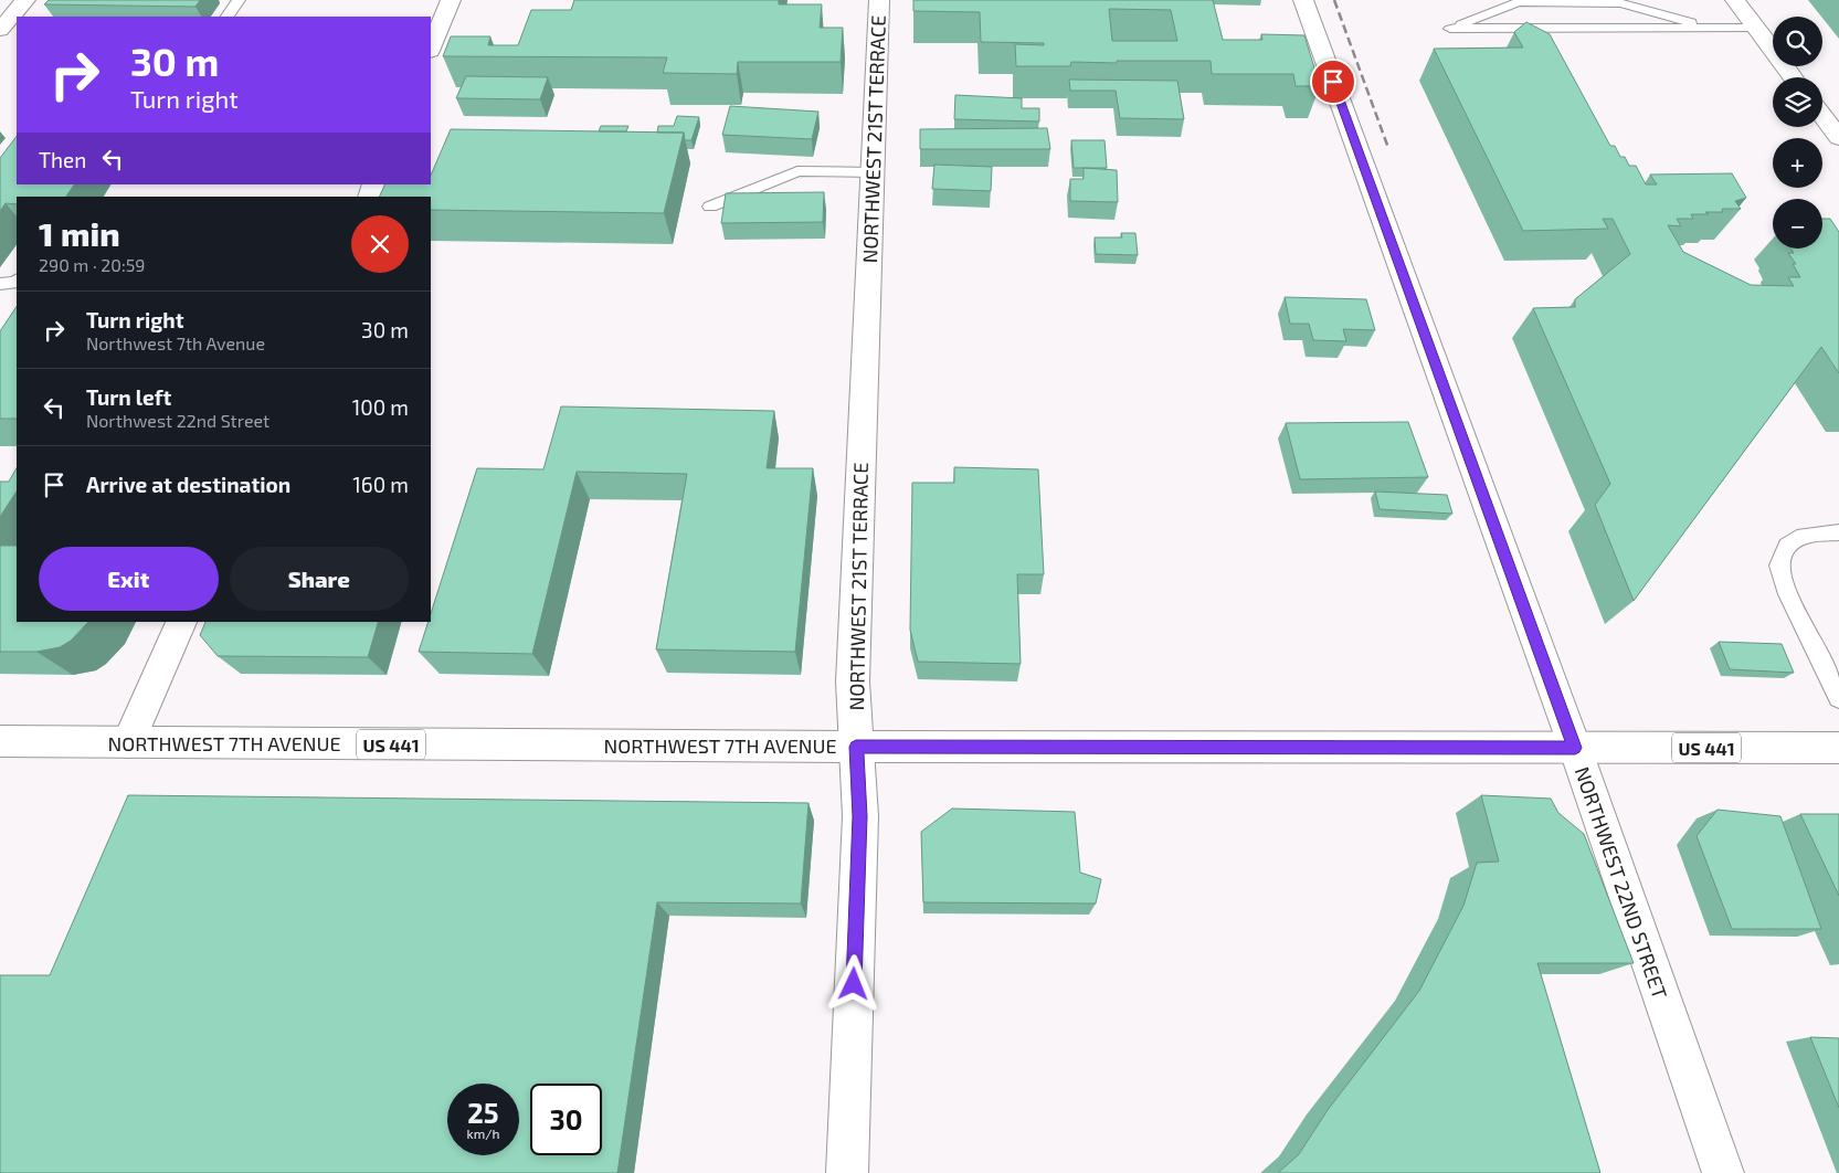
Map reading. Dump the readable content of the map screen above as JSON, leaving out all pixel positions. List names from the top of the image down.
{
  "streets": {
    "street": [
      "NORTHWEST 21ST TERRACE",
      "NORTHWEST 7TH AVENUE",
      "US 441",
      "NORTHWEST 22ND STREET"
    ]
  },
  "crossings": [
    ["NORTHWEST 21ST TERRACE", "NORTHWEST 7TH AVENUE"],
    ["NORTHWEST 7TH AVENUE", "NORTHWEST 22ND STREET"]
  ],
  "page": {
    "map_buttons": ["+", "−"],
    "turn": ["30 m", "Turn right"],
    "then": "Then",
    "heading": ["1 min", "290 m · 20:59"],
    "list": [
      {
        "name": "Turn right",
        "note": "Northwest 7th Avenue",
        "value": "30 m"
      },
      {
        "name": "Turn left",
        "note": "Northwest 22nd Street",
        "value": "100 m"
      },
      {
        "name": "Arrive at destination",
        "value": "160 m"
      }
    ],
    "buttons": ["Exit", "Share"],
    "speed": "25 km/h",
    "limit": "30"
  }
}
